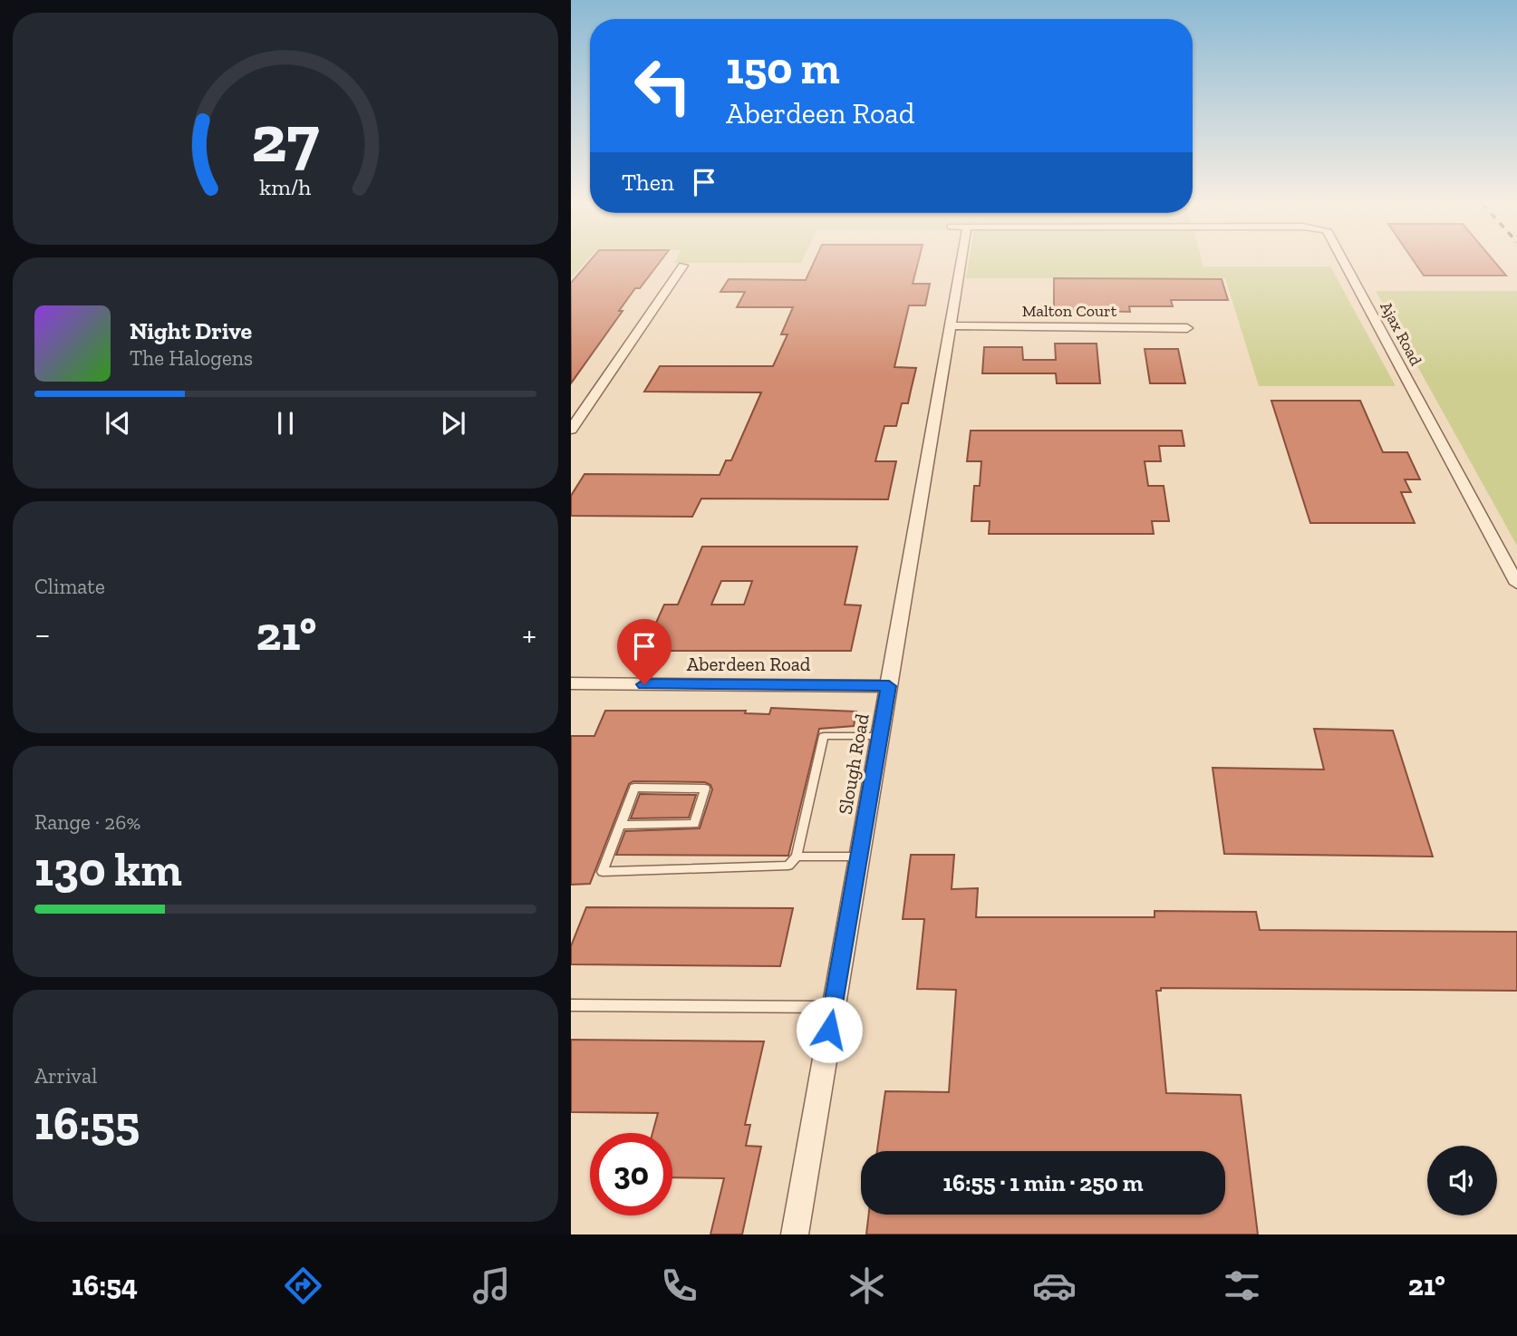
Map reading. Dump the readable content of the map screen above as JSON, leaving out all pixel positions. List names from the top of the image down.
{
  "streets": {
    "street": [
      "Malton Court",
      "Ajax Road",
      "Aberdeen Road",
      "Slough Road"
    ]
  },
  "crossings": [
    ["Malton Court", "Slough Road"],
    ["Aberdeen Road", "Slough Road"]
  ],
  "page": {
    "turn": ["150 m", "Aberdeen Road"],
    "then": "Then",
    "song": ["Night Drive", "The Halogens"],
    "tile": [
      "Climate",
      ["Range · 26%", "130 km"],
      ["Arrival", "16:55"]
    ],
    "heat": ["−", "21°", "+"],
    "limit": "30",
    "trip": "16:55 · 1 min · 250 m",
    "tabs": ["16:54", "21°"],
    "gauge": ["27", "km/h"]
  }
}
